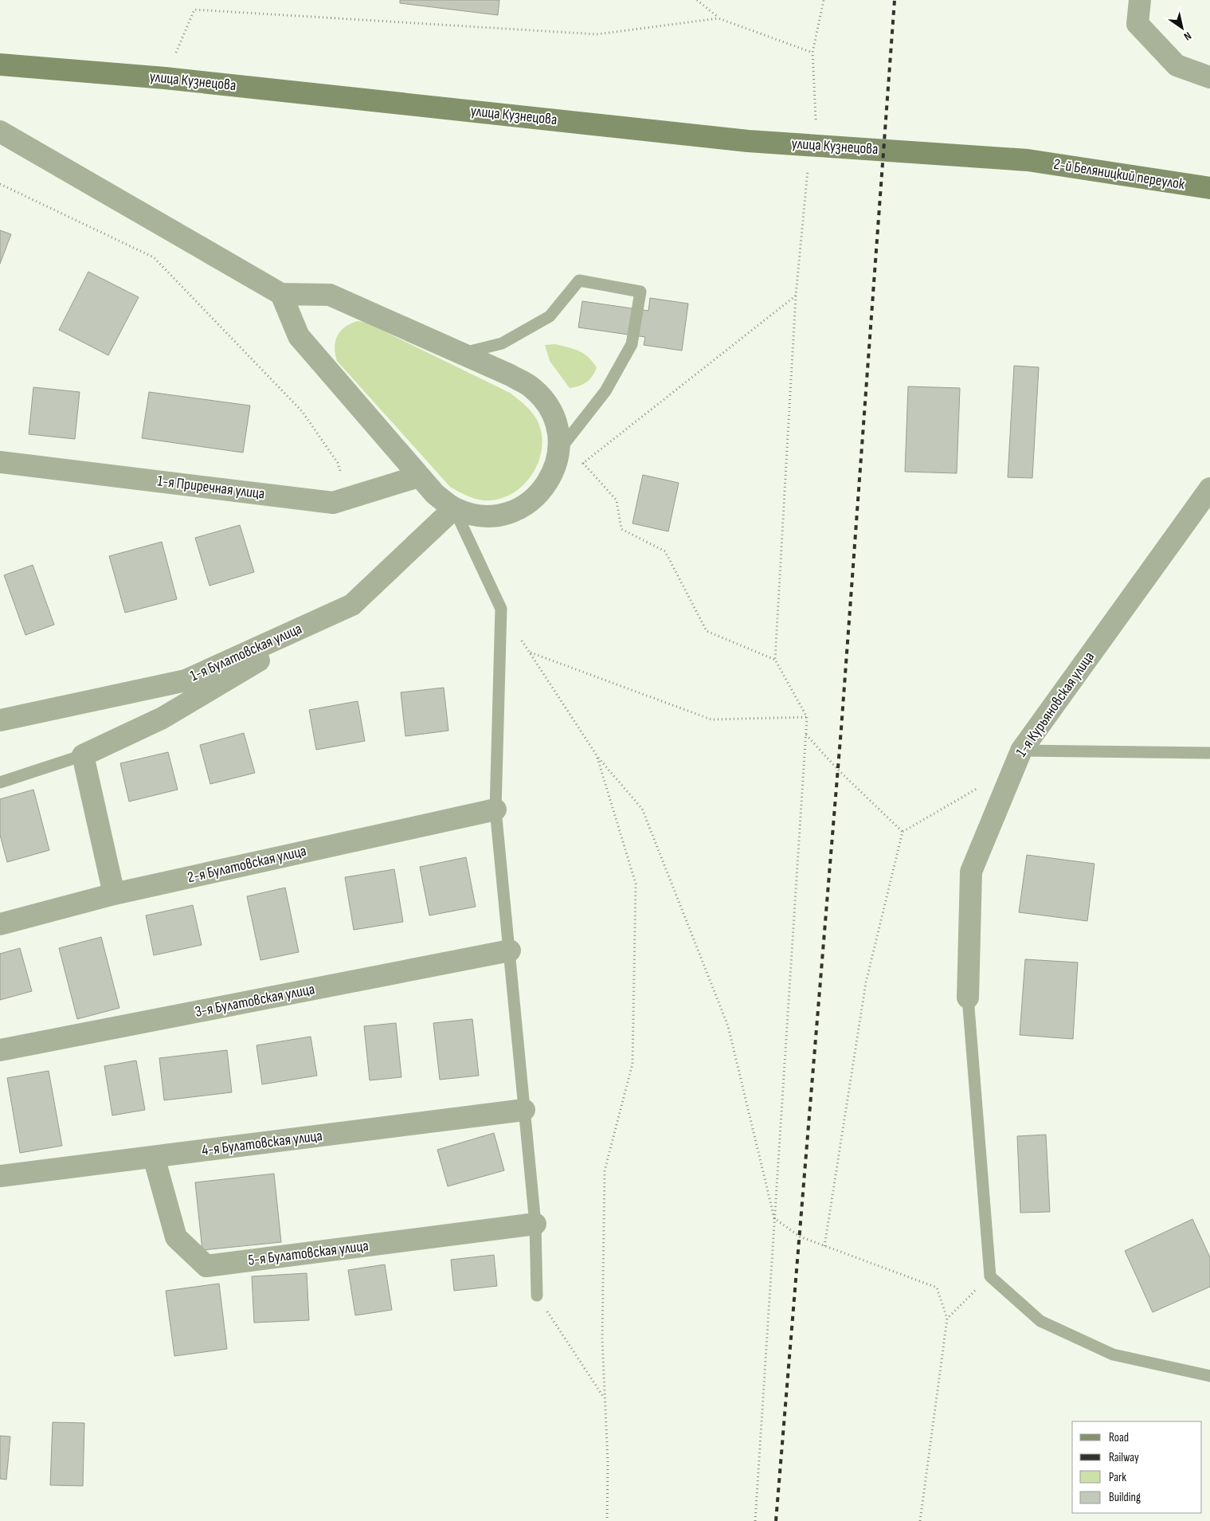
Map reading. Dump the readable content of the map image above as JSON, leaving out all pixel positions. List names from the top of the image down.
{
  "streets": {
    "main road": ["улица Кузнецова", "2-й Беляницкий переулок"],
    "street": [
      "1-я Приречная улица",
      "1-я Булатовская улица",
      "1-я Курьяновская улица",
      "2-я Булатовская улица",
      "3-я Булатовская улица",
      "4-я Булатовская улица",
      "5-я Булатовская улица"
    ]
  },
  "crossings": [
    ["улица Кузнецова", "2-й Беляницкий переулок"],
    ["4-я Булатовская улица", "5-я Булатовская улица"]
  ],
  "legend": [
    "Road",
    "Railway",
    "Park",
    "Building"
  ],
  "north": "bottom right"
}
